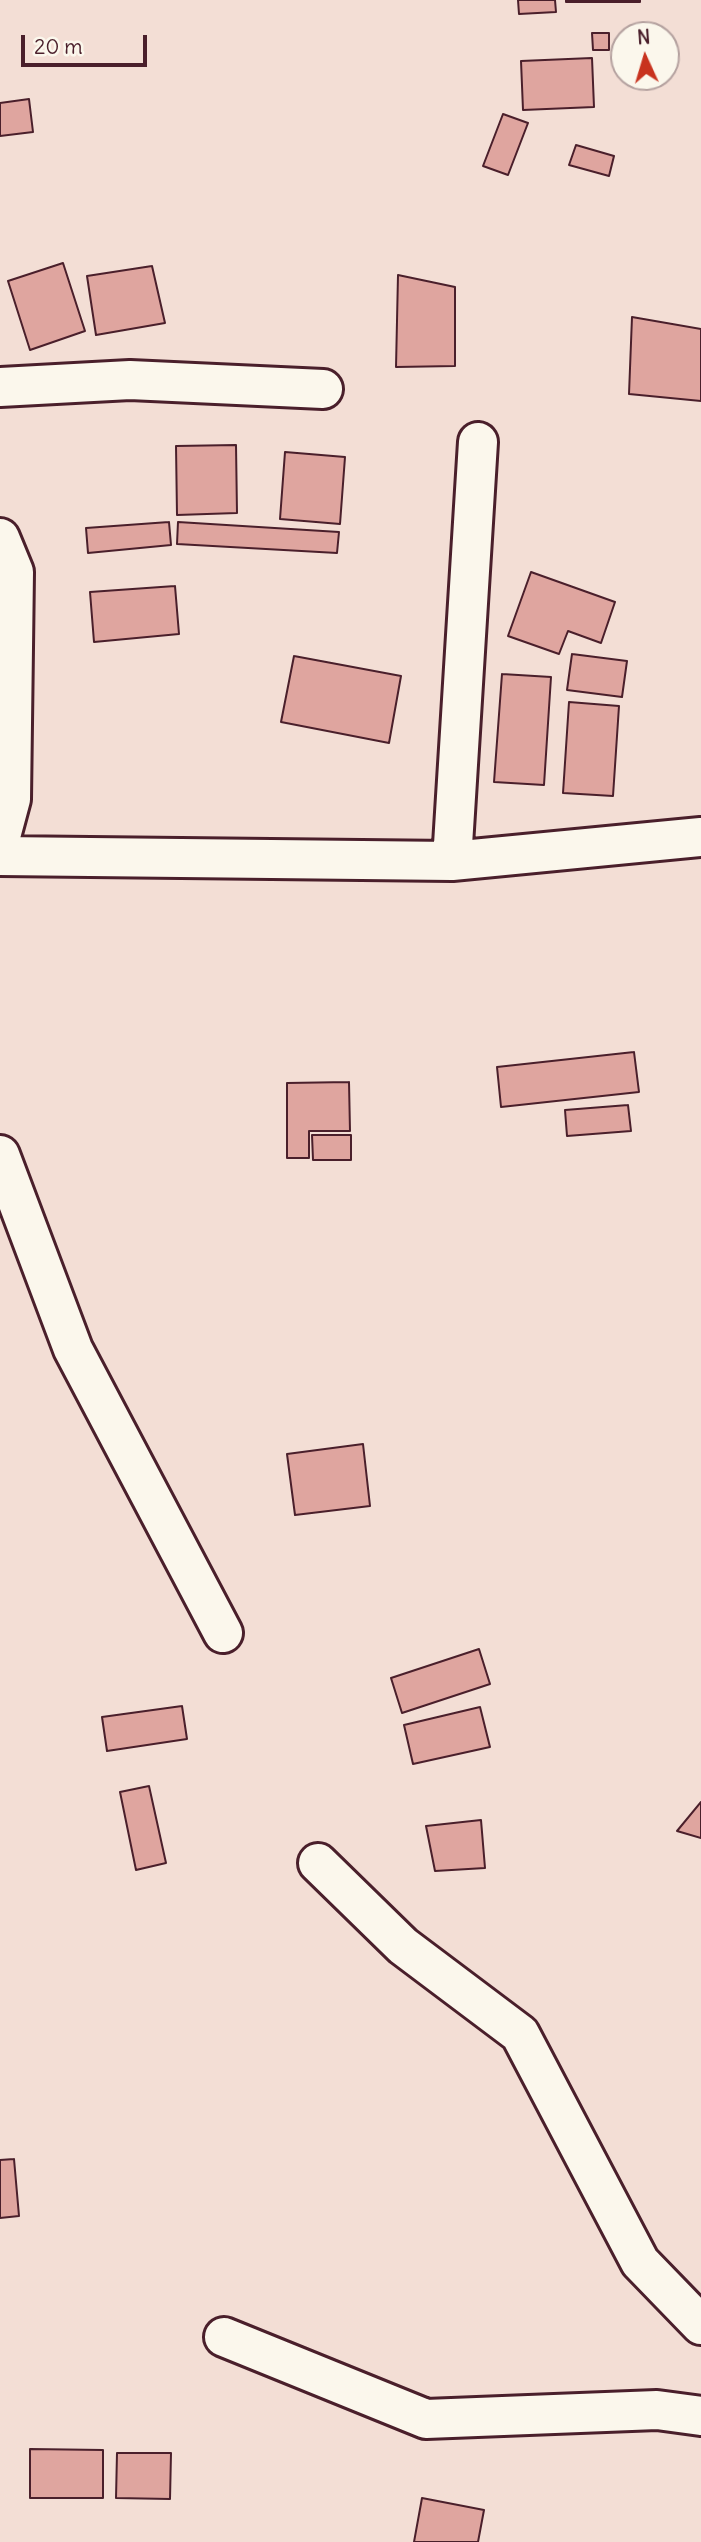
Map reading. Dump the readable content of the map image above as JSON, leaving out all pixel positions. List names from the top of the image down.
{
  "scale_bar": "20 m",
  "north": "top"
}
